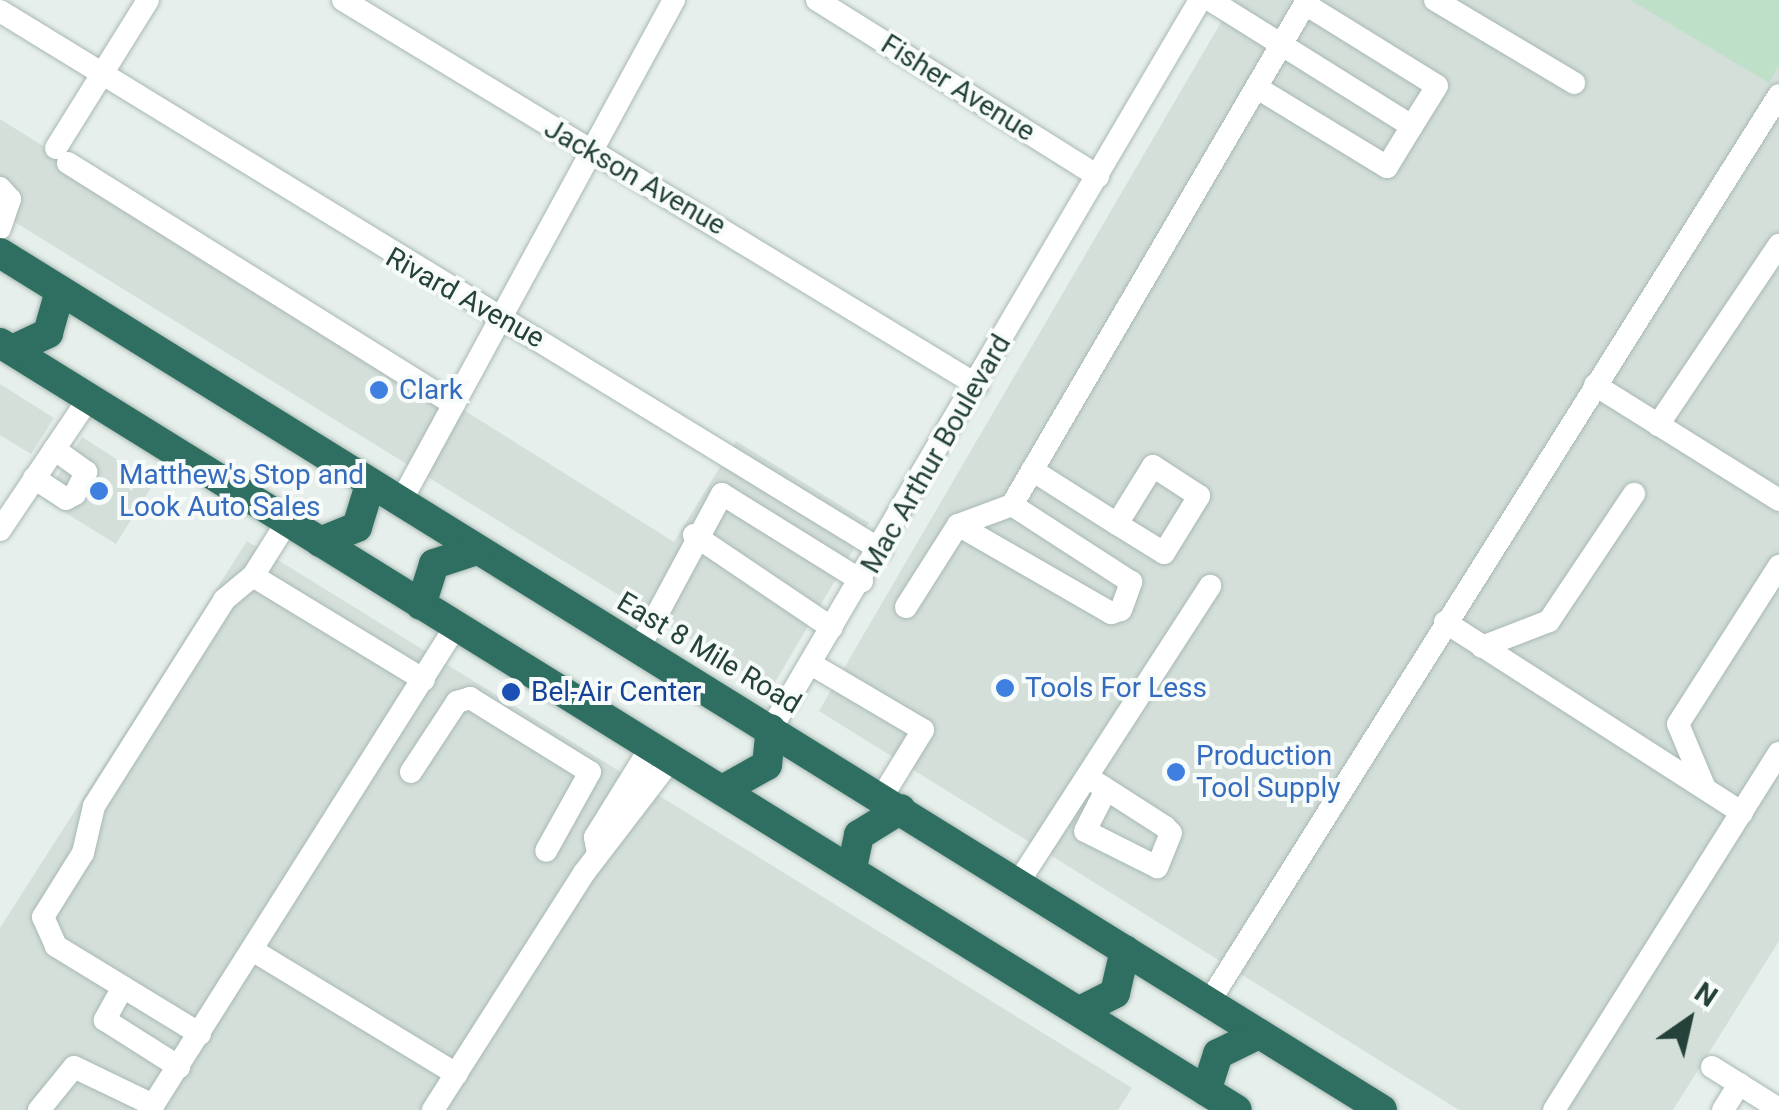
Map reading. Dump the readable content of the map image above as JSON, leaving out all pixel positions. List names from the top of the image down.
{
  "streets": {
    "highway": ["East 8 Mile Road"],
    "street": [
      "Fisher Avenue",
      "Jackson Avenue",
      "Rivard Avenue",
      "Mac Arthur Boulevard"
    ]
  },
  "crossings": [
    ["Fisher Avenue", "Mac Arthur Boulevard"],
    ["Jackson Avenue", "Mac Arthur Boulevard"],
    ["Rivard Avenue", "Mac Arthur Boulevard"],
    ["Mac Arthur Boulevard", "East 8 Mile Road"]
  ],
  "places": [
    "Clark",
    "Matthew's Stop and Look Auto Sales",
    "Tools For Less",
    "Bel-Air Center",
    "Production Tool Supply"
  ],
  "north": "top right"
}
